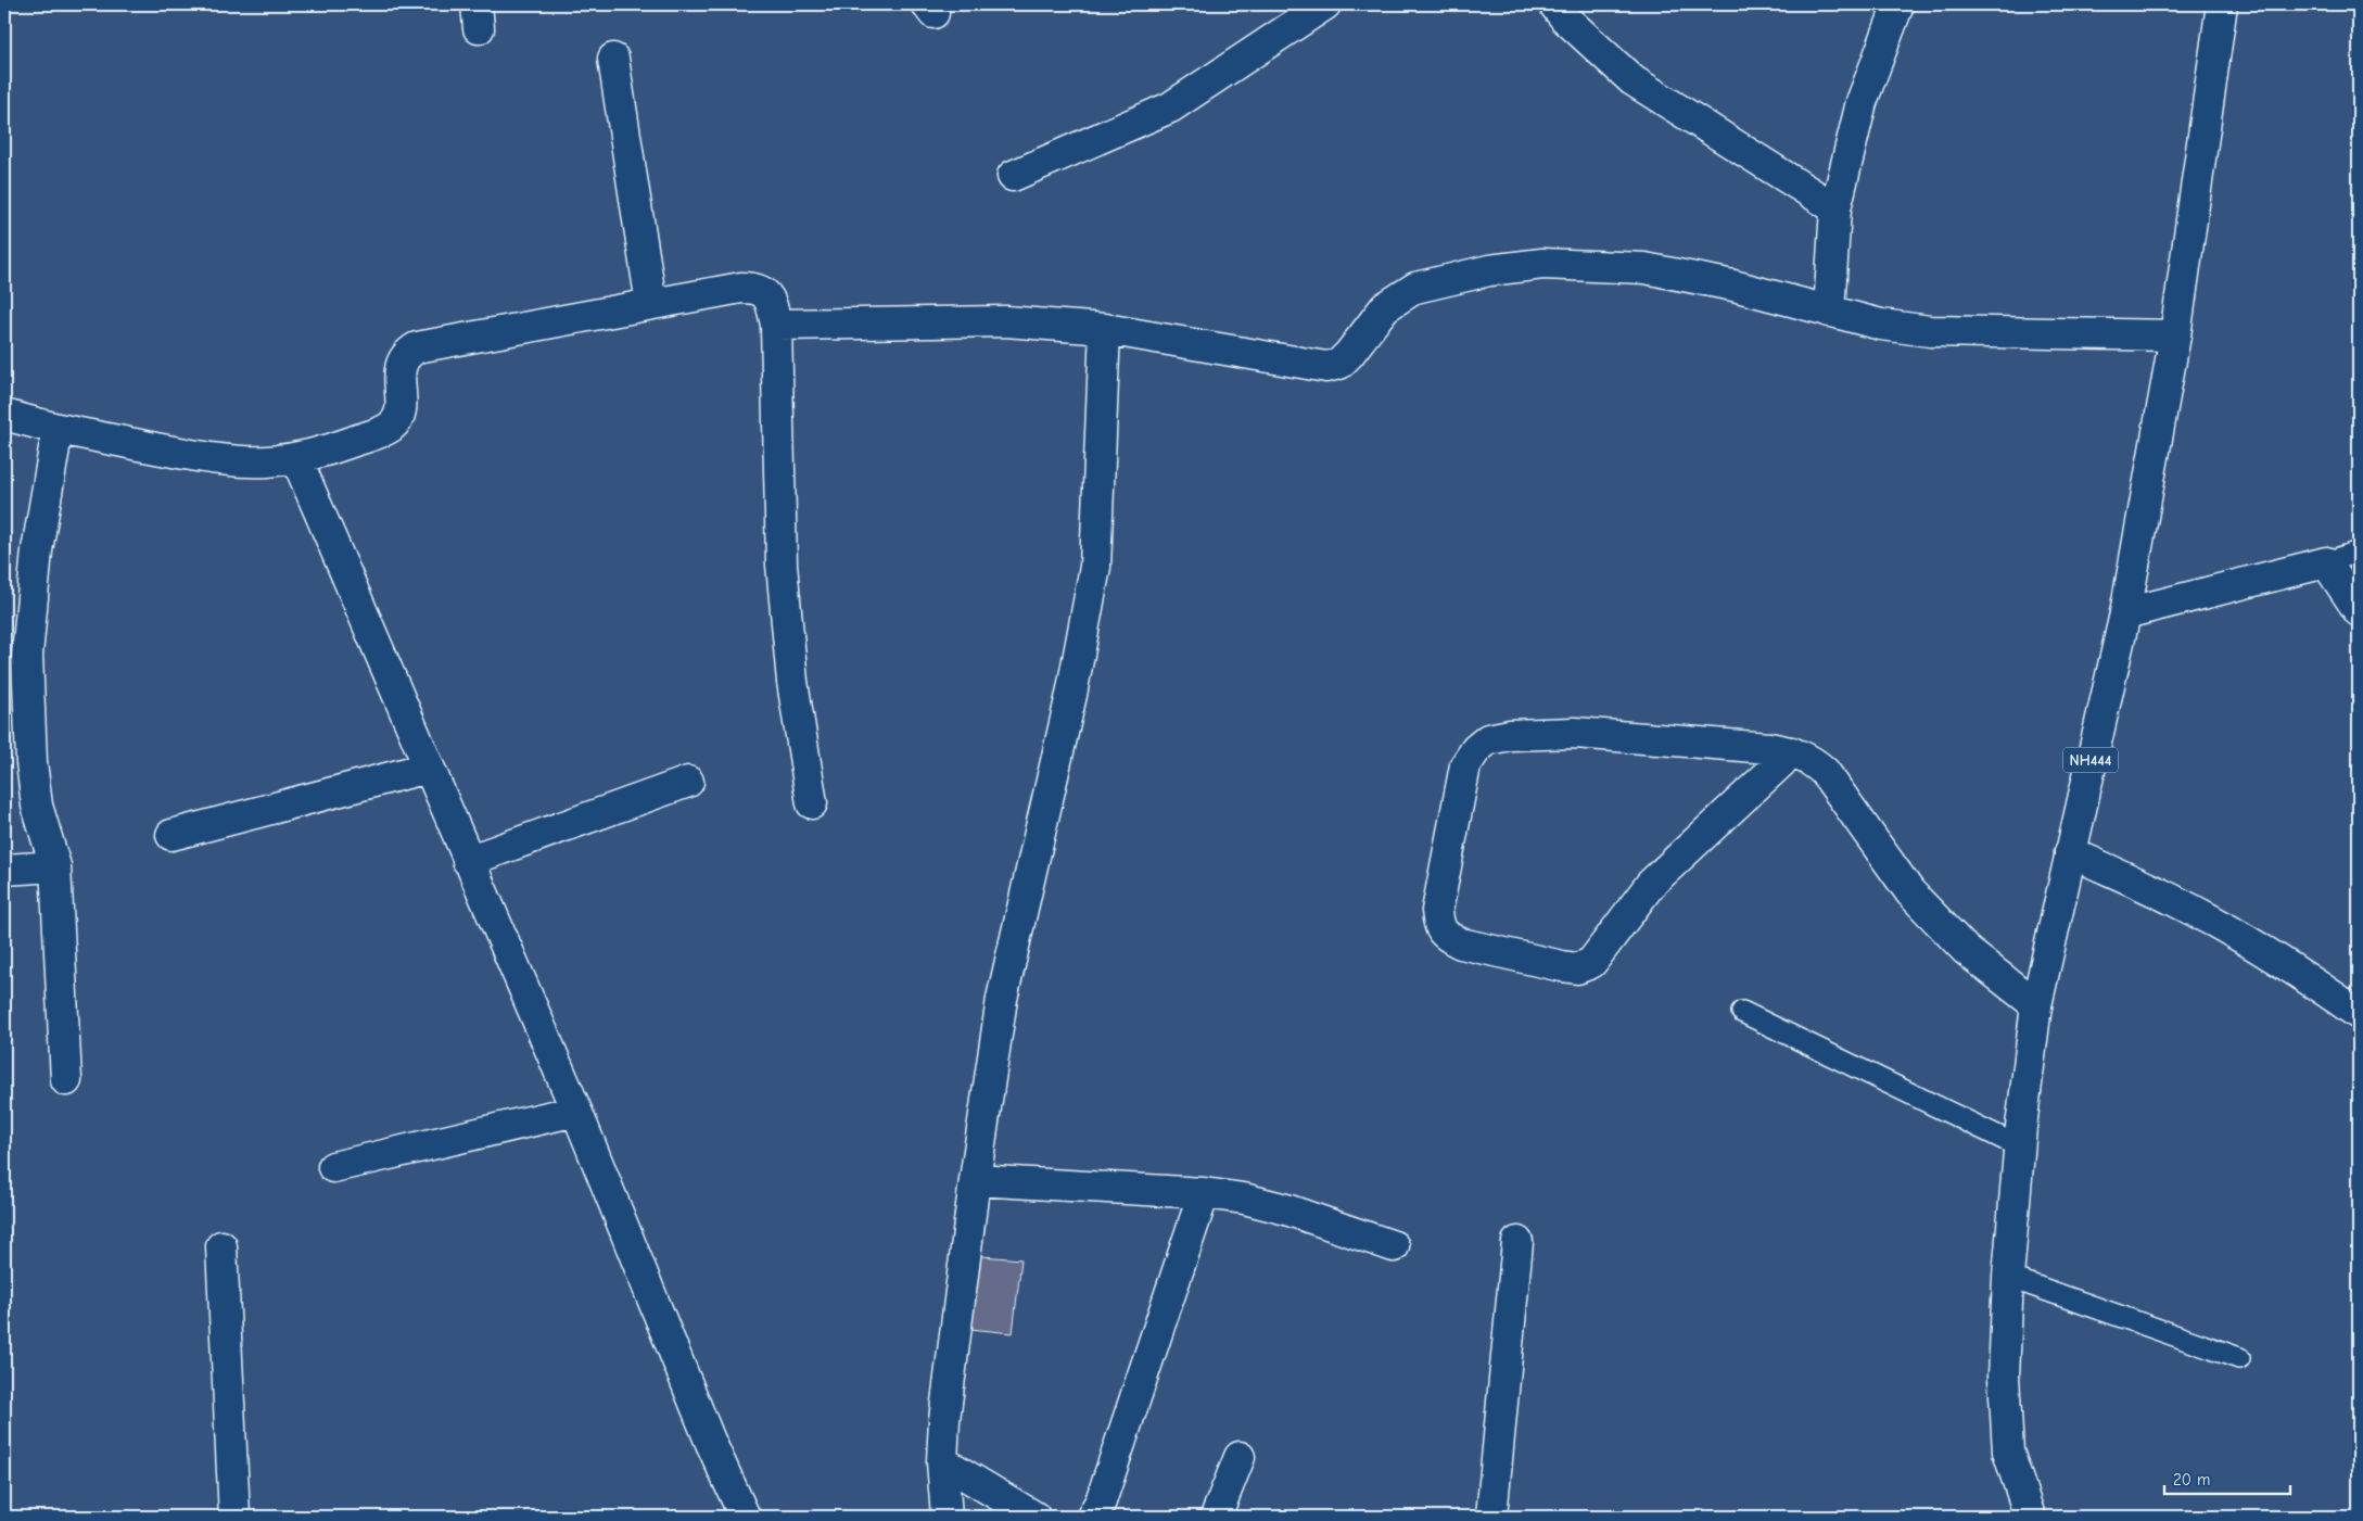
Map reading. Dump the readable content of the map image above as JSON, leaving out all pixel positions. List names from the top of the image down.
{
  "streets": {
    "main road": ["NH444"]
  },
  "scale_bar": "20 m"
}
